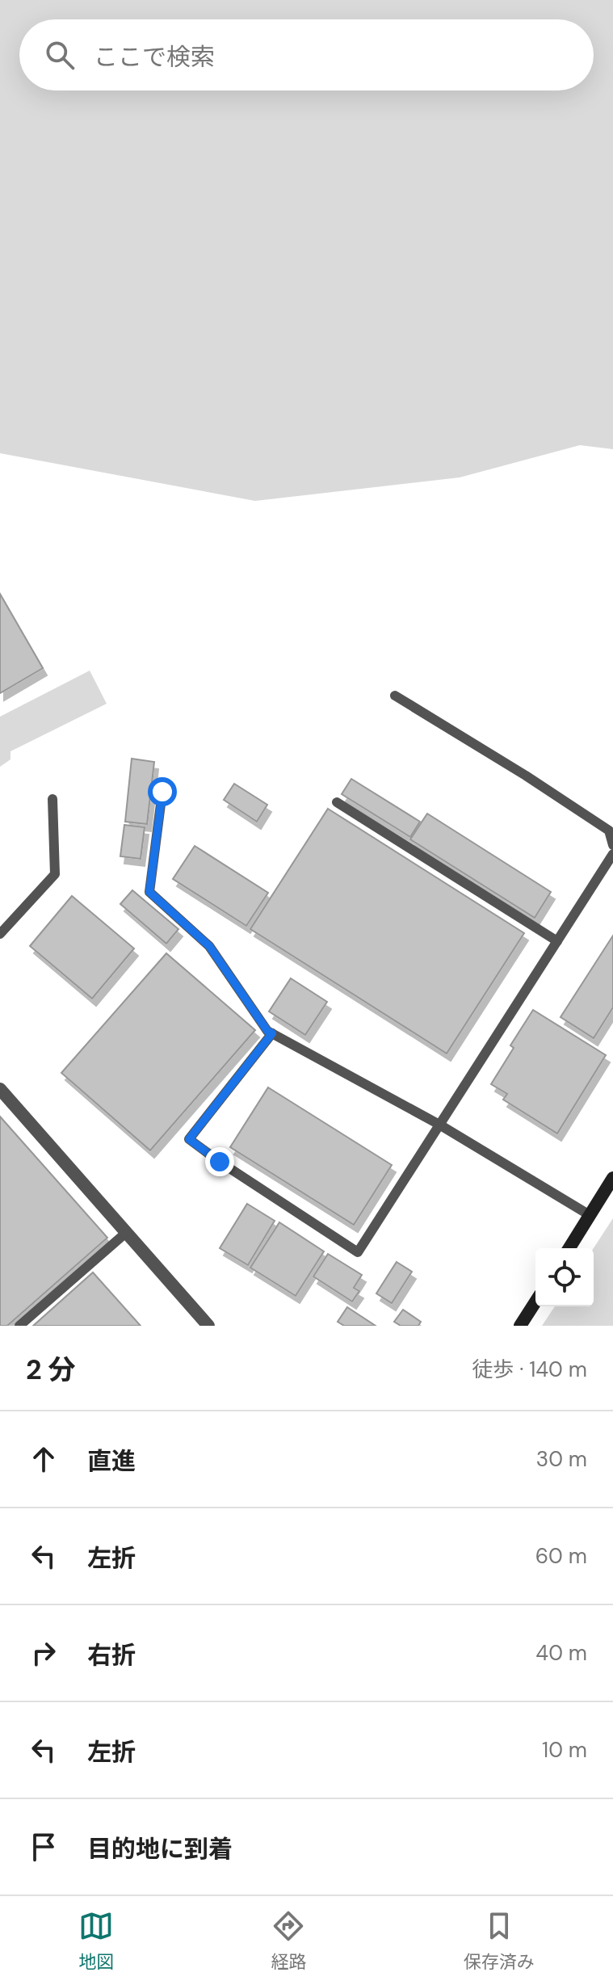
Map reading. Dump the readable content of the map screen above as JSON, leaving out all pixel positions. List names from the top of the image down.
{
  "page": {
    "search": "ここで検索",
    "heading": ["2 分", "徒歩 · 140 m"],
    "list": [
      ["直進", "30 m"],
      ["左折", "60 m"],
      ["右折", "40 m"],
      ["左折", "10 m"],
      "目的地に到着"
    ],
    "nav": ["地図", "経路", "保存済み"]
  }
}
